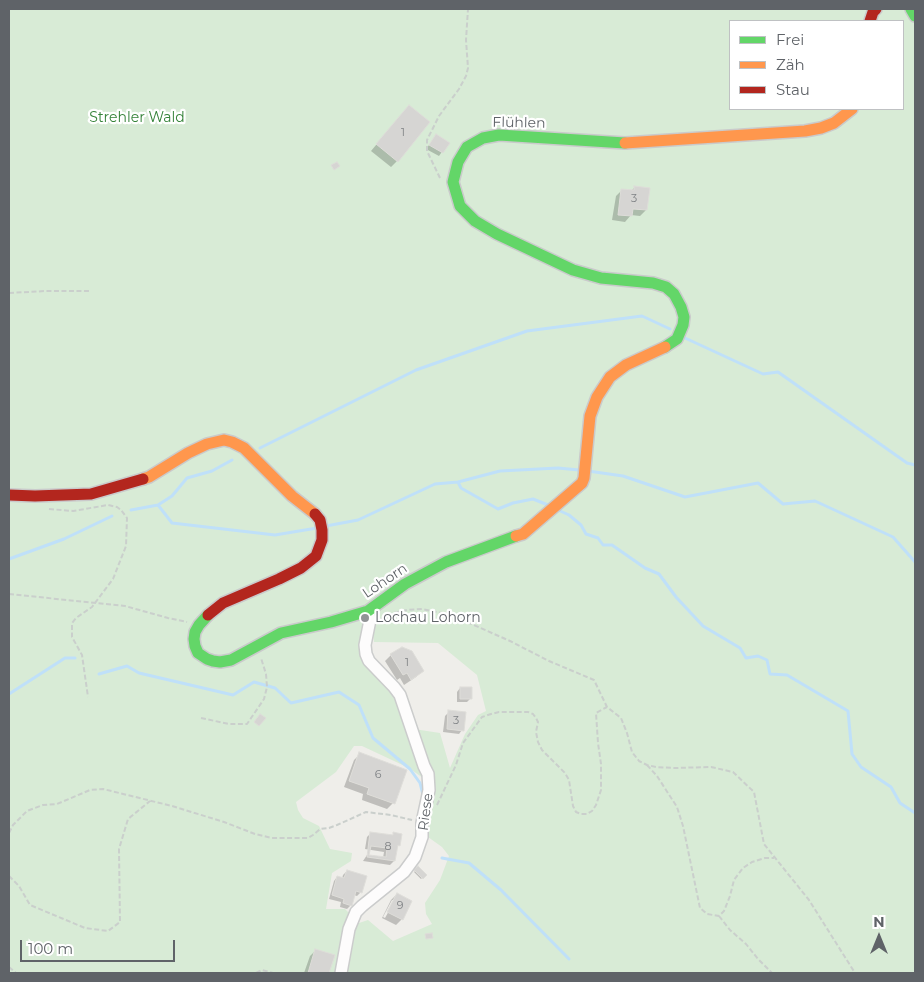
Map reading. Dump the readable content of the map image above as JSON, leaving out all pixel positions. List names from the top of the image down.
{
  "streets": {
    "street": ["Flühlen", "Lohorn", "Riese"]
  },
  "crossings": [
    ["Flühlen", "Lohorn"],
    ["Lohorn", "Riese"]
  ],
  "parks": ["Strehler Wald"],
  "places": ["Lochau Lohorn"],
  "house_numbers": [
    "1",
    "3",
    "1",
    "3",
    "6",
    "8",
    "9"
  ],
  "legend": ["Frei", "Zäh", "Stau"],
  "scale_bar": "100 m",
  "north": "top"
}
